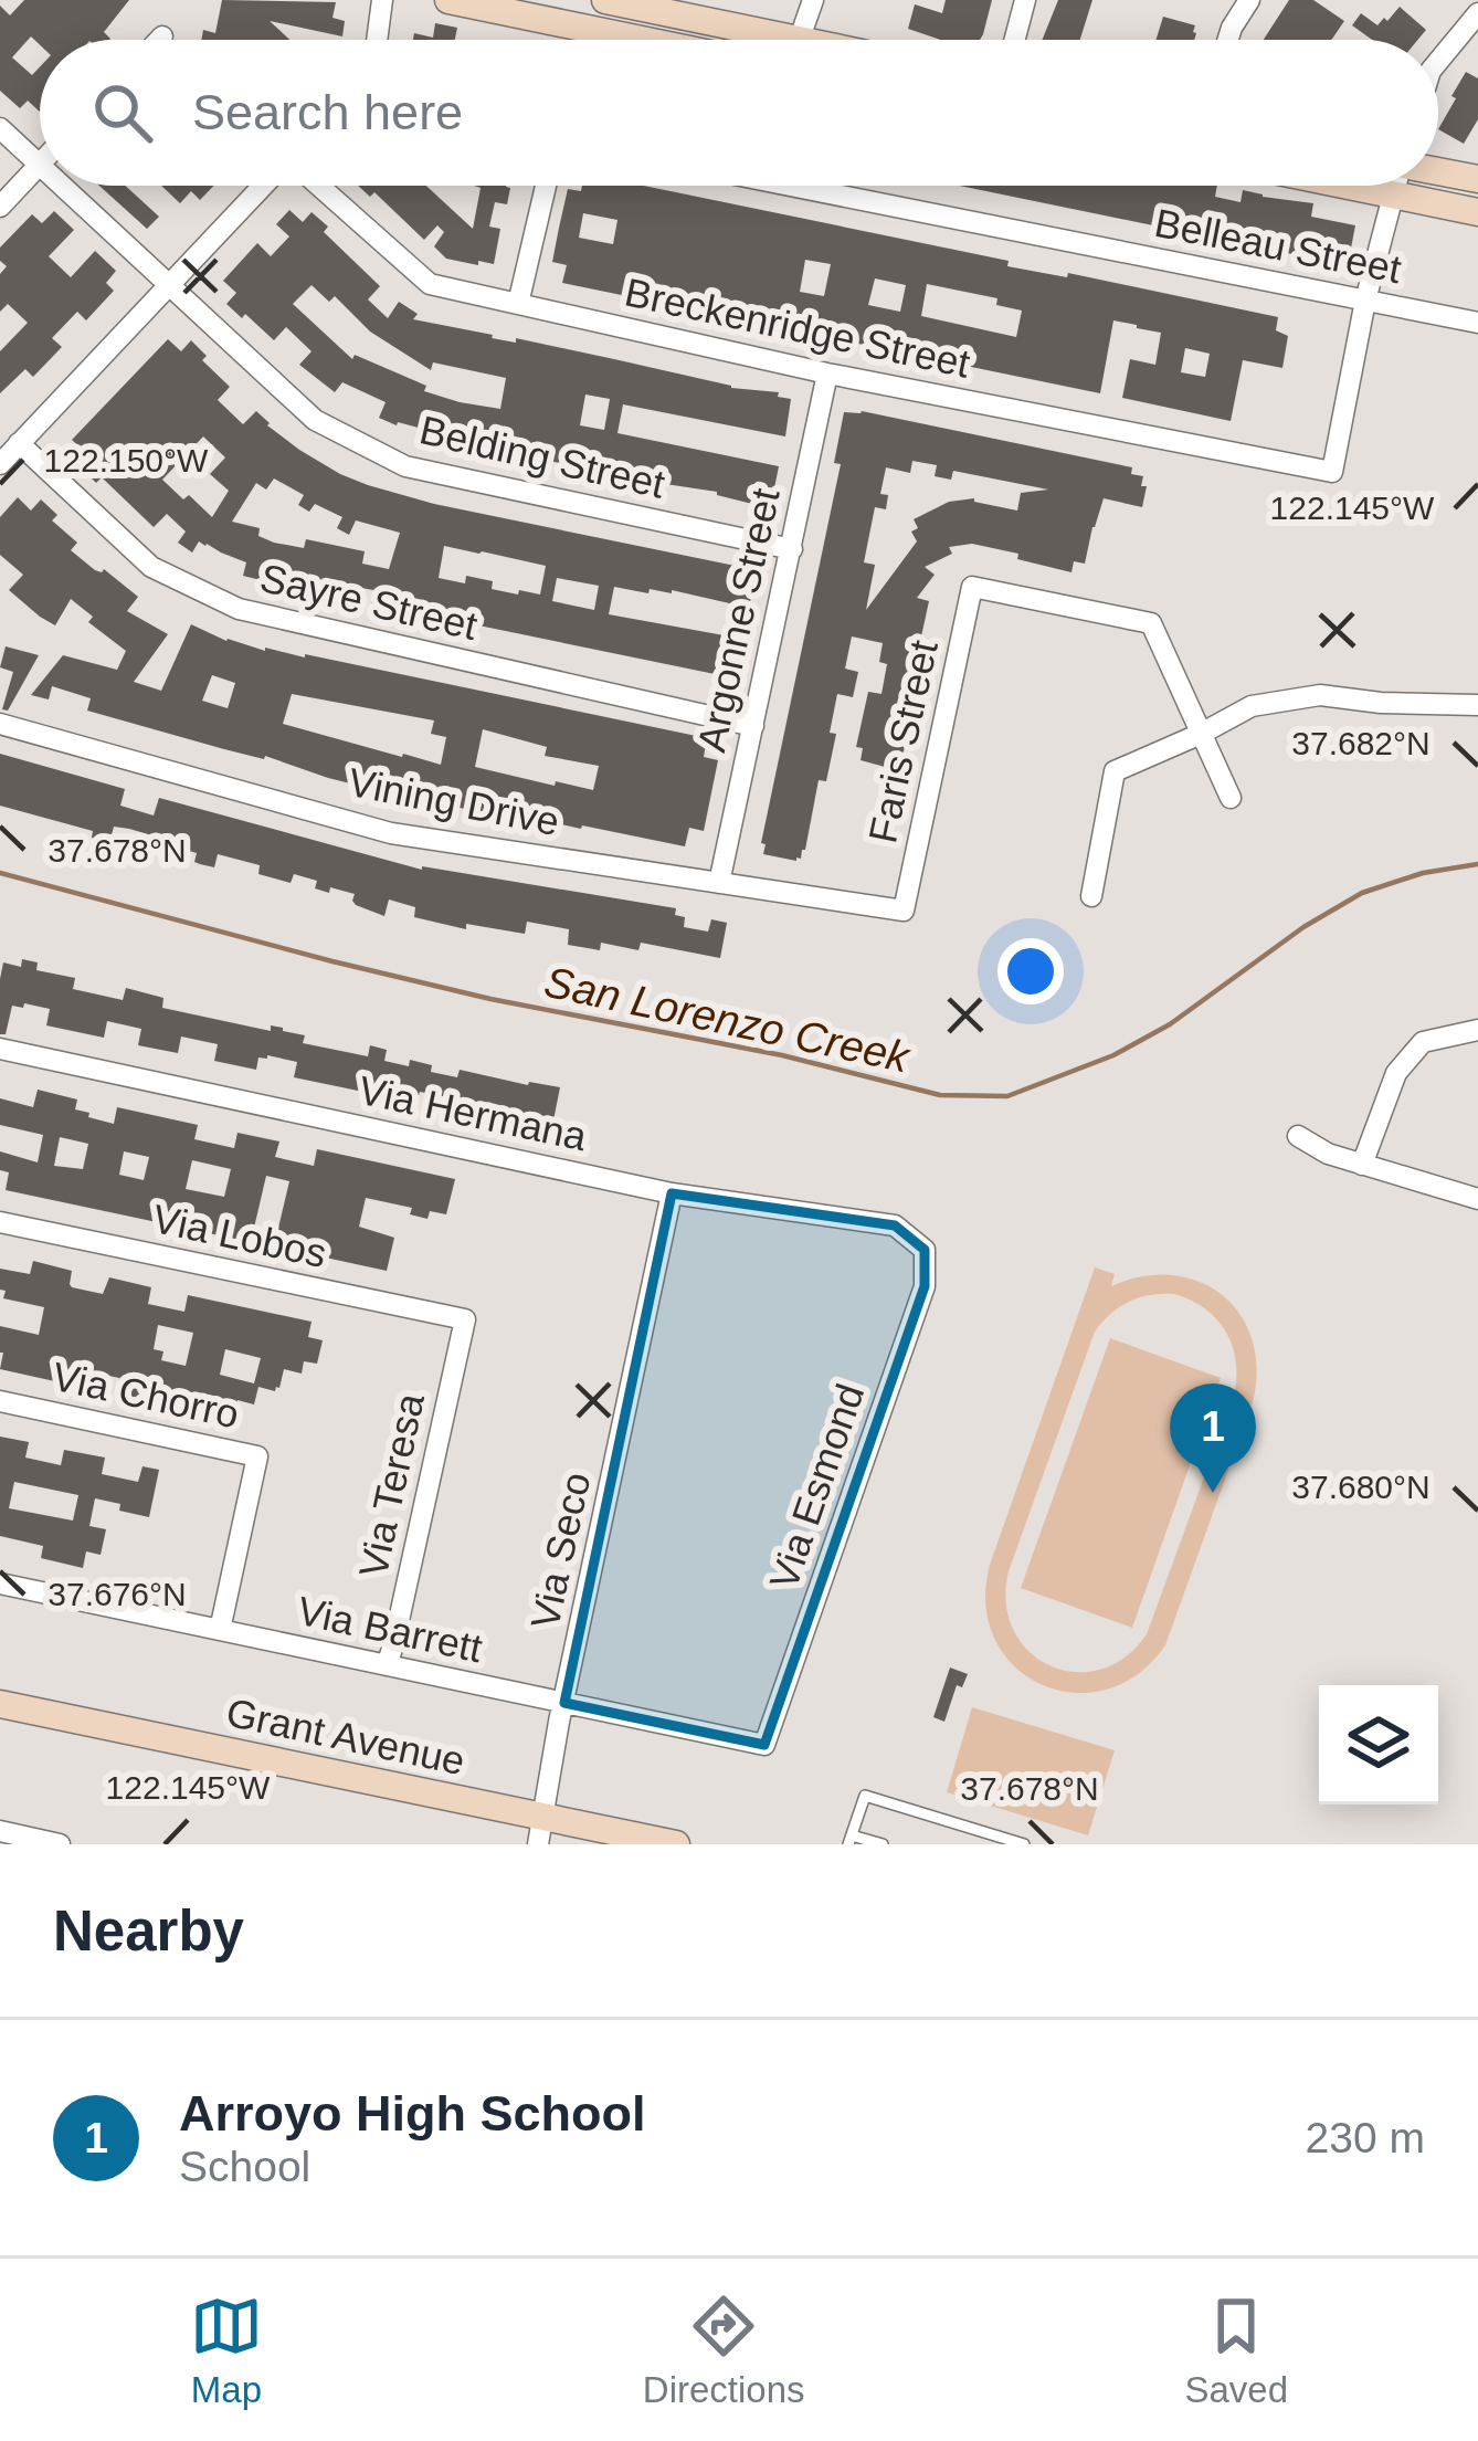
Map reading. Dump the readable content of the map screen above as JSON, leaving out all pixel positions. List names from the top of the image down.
{
  "streets": {
    "main road": ["Grant Avenue"],
    "street": [
      "Belleau Street",
      "Breckenridge Street",
      "Belding Street",
      "Sayre Street",
      "Argonne Street",
      "Faris Street",
      "Vining Drive",
      "Via Hermana",
      "Via Lobos",
      "Via Chorro",
      "Via Teresa",
      "Via Esmond",
      "Via Seco",
      "Via Barrett"
    ]
  },
  "crossings": [
    ["Belleau Street", "Breckenridge Street"],
    ["Breckenridge Street", "Argonne Street"],
    ["Belding Street", "Argonne Street"],
    ["Sayre Street", "Argonne Street"],
    ["Argonne Street", "Vining Drive"],
    ["Faris Street", "Vining Drive"],
    ["Via Hermana", "Via Esmond"],
    ["Via Hermana", "Via Seco"],
    ["Via Lobos", "Via Teresa"],
    ["Via Chorro", "Via Barrett"],
    ["Via Teresa", "Via Barrett"],
    ["Via Esmond", "Via Barrett"],
    ["Via Seco", "Via Barrett"],
    ["Via Seco", "Grant Avenue"]
  ],
  "water": ["San Lorenzo Creek"],
  "page": {
    "search": "Search here",
    "pins": "1",
    "heading": "Nearby",
    "list": [
      {
        "mark": "1",
        "name": "Arroyo High School",
        "note": "School",
        "value": "230 m"
      }
    ],
    "nav": ["Map", "Directions", "Saved"]
  },
  "coordinates": [
    "122.150°W",
    "122.145°W",
    "37.682°N",
    "37.678°N",
    "37.680°N",
    "37.676°N"
  ]
}
